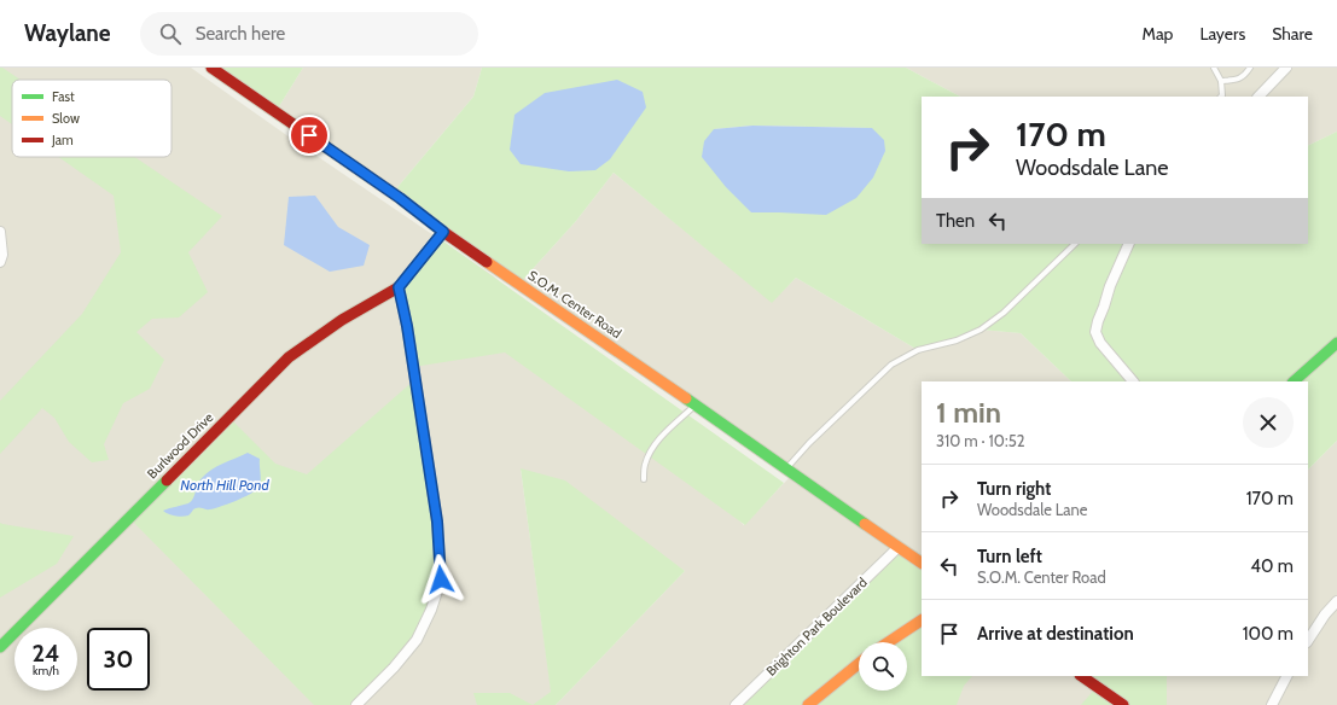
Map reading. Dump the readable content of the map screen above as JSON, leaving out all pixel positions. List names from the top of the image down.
{
  "streets": {
    "main road": ["S.O.M. Center Road", "Burlwood Drive"],
    "street": ["Brighton Park Boulevard"]
  },
  "crossings": [
    ["S.O.M. Center Road", "Brighton Park Boulevard"]
  ],
  "water": ["North Hill Pond"],
  "legend": ["Fast", "Slow", "Jam"],
  "page": {
    "header": "Waylane",
    "search": "Search here",
    "nav": ["Map", "Layers", "Share"],
    "turn": ["170 m", "Woodsdale Lane"],
    "then": "Then",
    "heading": ["1 min", "310 m · 10:52"],
    "list": [
      {
        "name": "Turn right",
        "note": "Woodsdale Lane",
        "value": "170 m"
      },
      {
        "name": "Turn left",
        "note": "S.O.M. Center Road",
        "value": "40 m"
      },
      {
        "name": "Arrive at destination",
        "value": "100 m"
      }
    ],
    "speed": "24 km/h",
    "limit": "30"
  }
}
